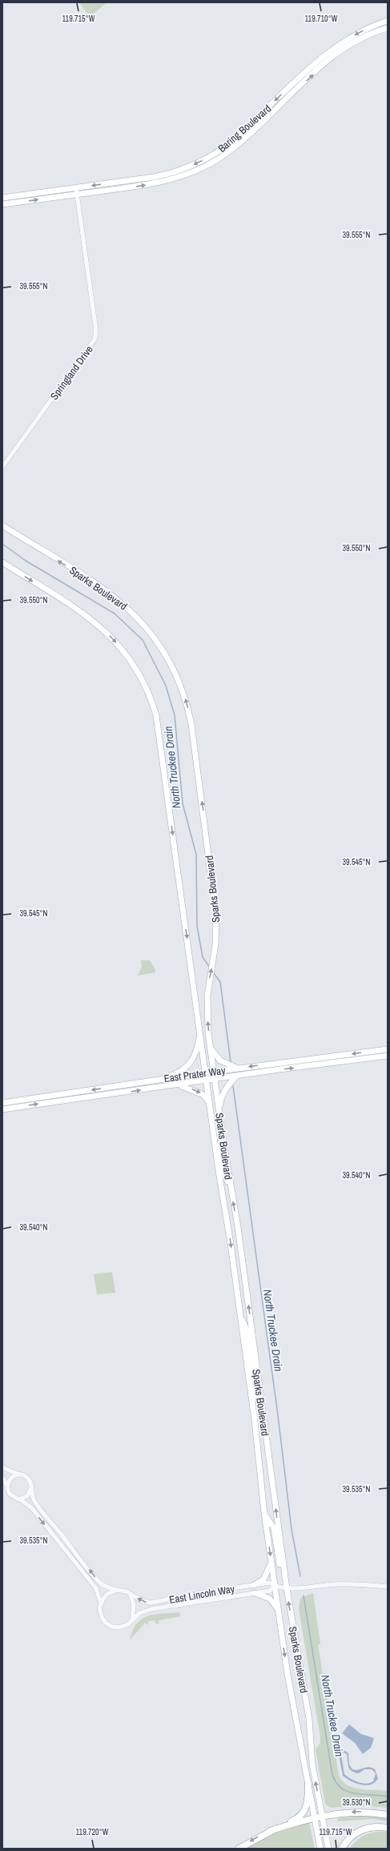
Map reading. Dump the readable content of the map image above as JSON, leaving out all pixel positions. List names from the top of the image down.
{
  "streets": {
    "main road": ["Baring Boulevard", "Sparks Boulevard", "East Prater Way"],
    "street": ["Springland Drive", "East Lincoln Way"]
  },
  "crossings": [
    ["Baring Boulevard", "Springland Drive"],
    ["Sparks Boulevard", "East Prater Way"],
    ["Sparks Boulevard", "East Lincoln Way"]
  ],
  "water": ["North Truckee Drain"],
  "coordinates": [
    "119.715°W",
    "119.710°W",
    "39.555°N",
    "39.550°N",
    "39.545°N",
    "39.540°N",
    "39.535°N",
    "39.530°N",
    "119.720°W"
  ]
}
